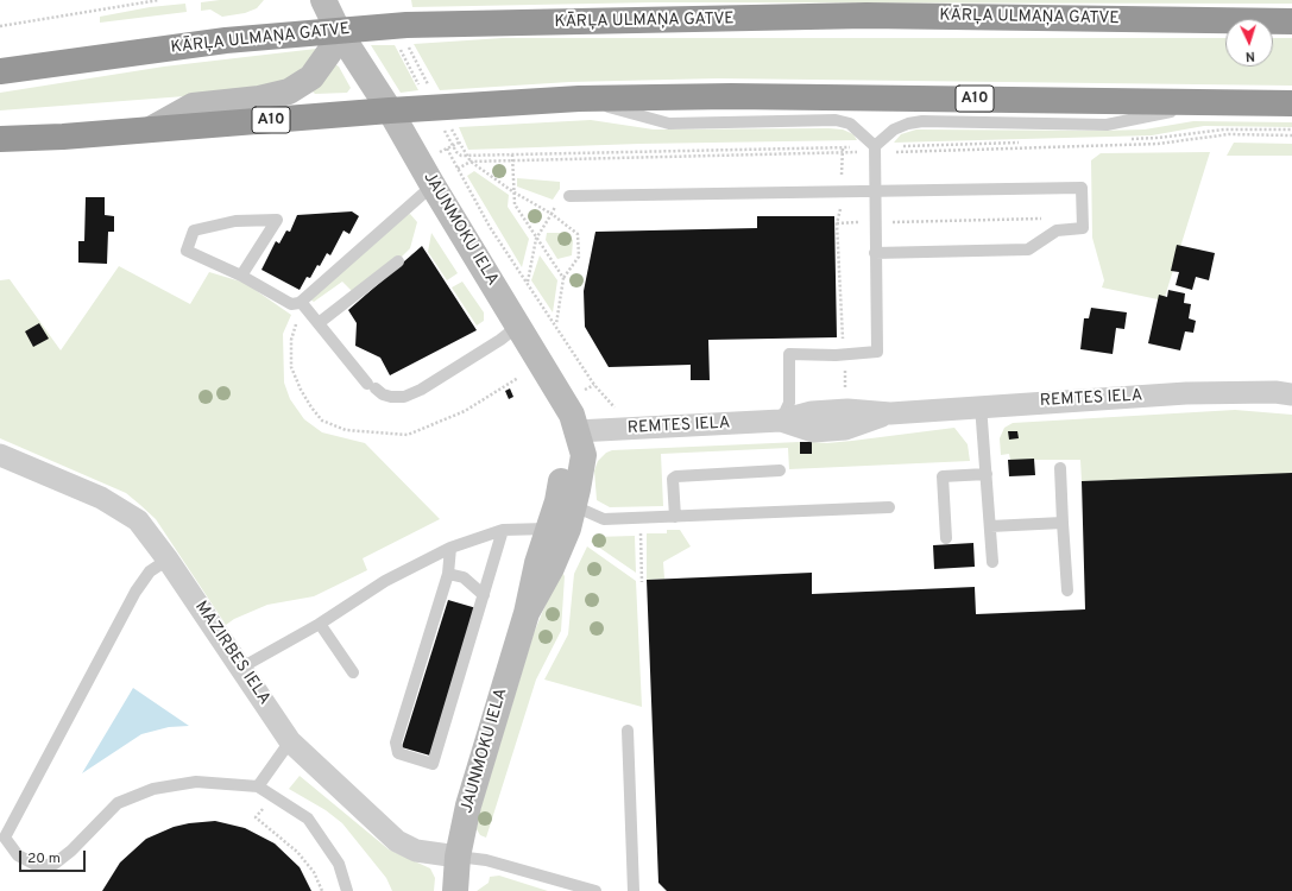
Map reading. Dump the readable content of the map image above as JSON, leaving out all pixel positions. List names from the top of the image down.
{
  "streets": {
    "highway": ["KĀRĻA ULMAŅA GATVE", "A10"],
    "street": ["JAUNMOKU IELA", "REMTES IELA", "MAZIRBES IELA"]
  },
  "crossings": [
    ["KĀRĻA ULMAŅA GATVE", "JAUNMOKU IELA"],
    ["A10", "JAUNMOKU IELA"],
    ["JAUNMOKU IELA", "REMTES IELA"],
    ["JAUNMOKU IELA", "MAZIRBES IELA"]
  ],
  "scale_bar": "20 m",
  "north": "bottom"
}
